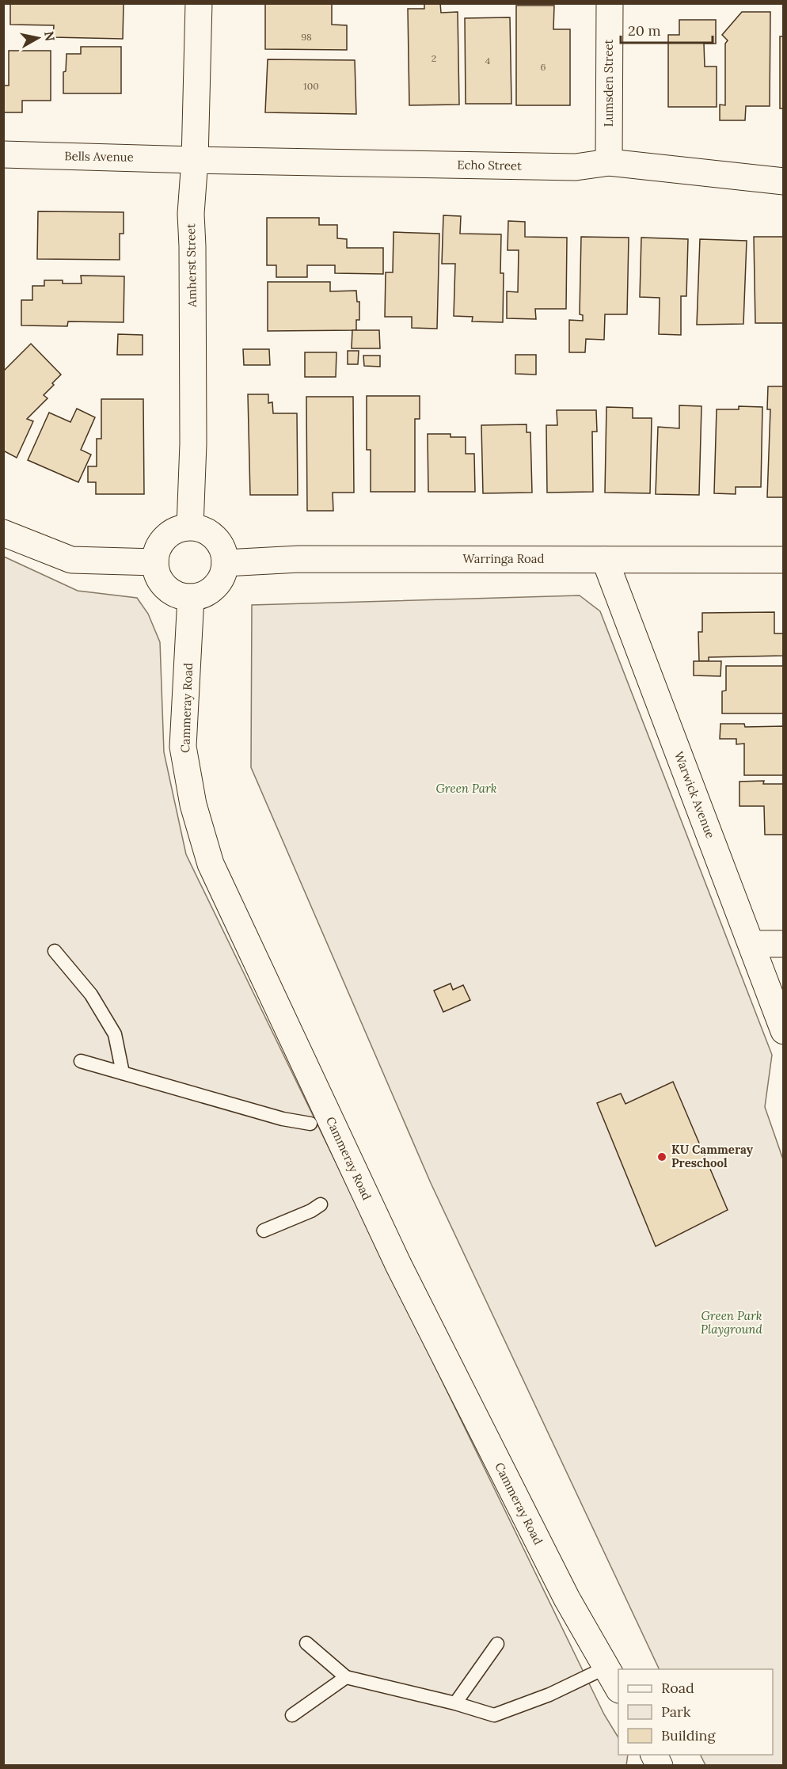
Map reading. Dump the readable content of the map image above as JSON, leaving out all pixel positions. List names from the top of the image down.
{
  "streets": {
    "street": [
      "Lumsden Street",
      "Bells Avenue",
      "Echo Street",
      "Amherst Street",
      "Warringa Road",
      "Cammeray Road",
      "Warwick Avenue"
    ]
  },
  "crossings": [
    ["Lumsden Street", "Echo Street"],
    ["Bells Avenue", "Echo Street"],
    ["Bells Avenue", "Amherst Street"],
    ["Echo Street", "Amherst Street"],
    ["Amherst Street", "Warringa Road"],
    ["Amherst Street", "Cammeray Road"],
    ["Warringa Road", "Cammeray Road"],
    ["Warringa Road", "Warwick Avenue"]
  ],
  "parks": ["Green Park", "Green Park Playground"],
  "places": ["KU Cammeray Preschool"],
  "house_numbers": [
    "98",
    "2",
    "4",
    "6",
    "100"
  ],
  "legend": ["Road", "Park", "Building"],
  "scale_bar": "20 m",
  "north": "right"
}
